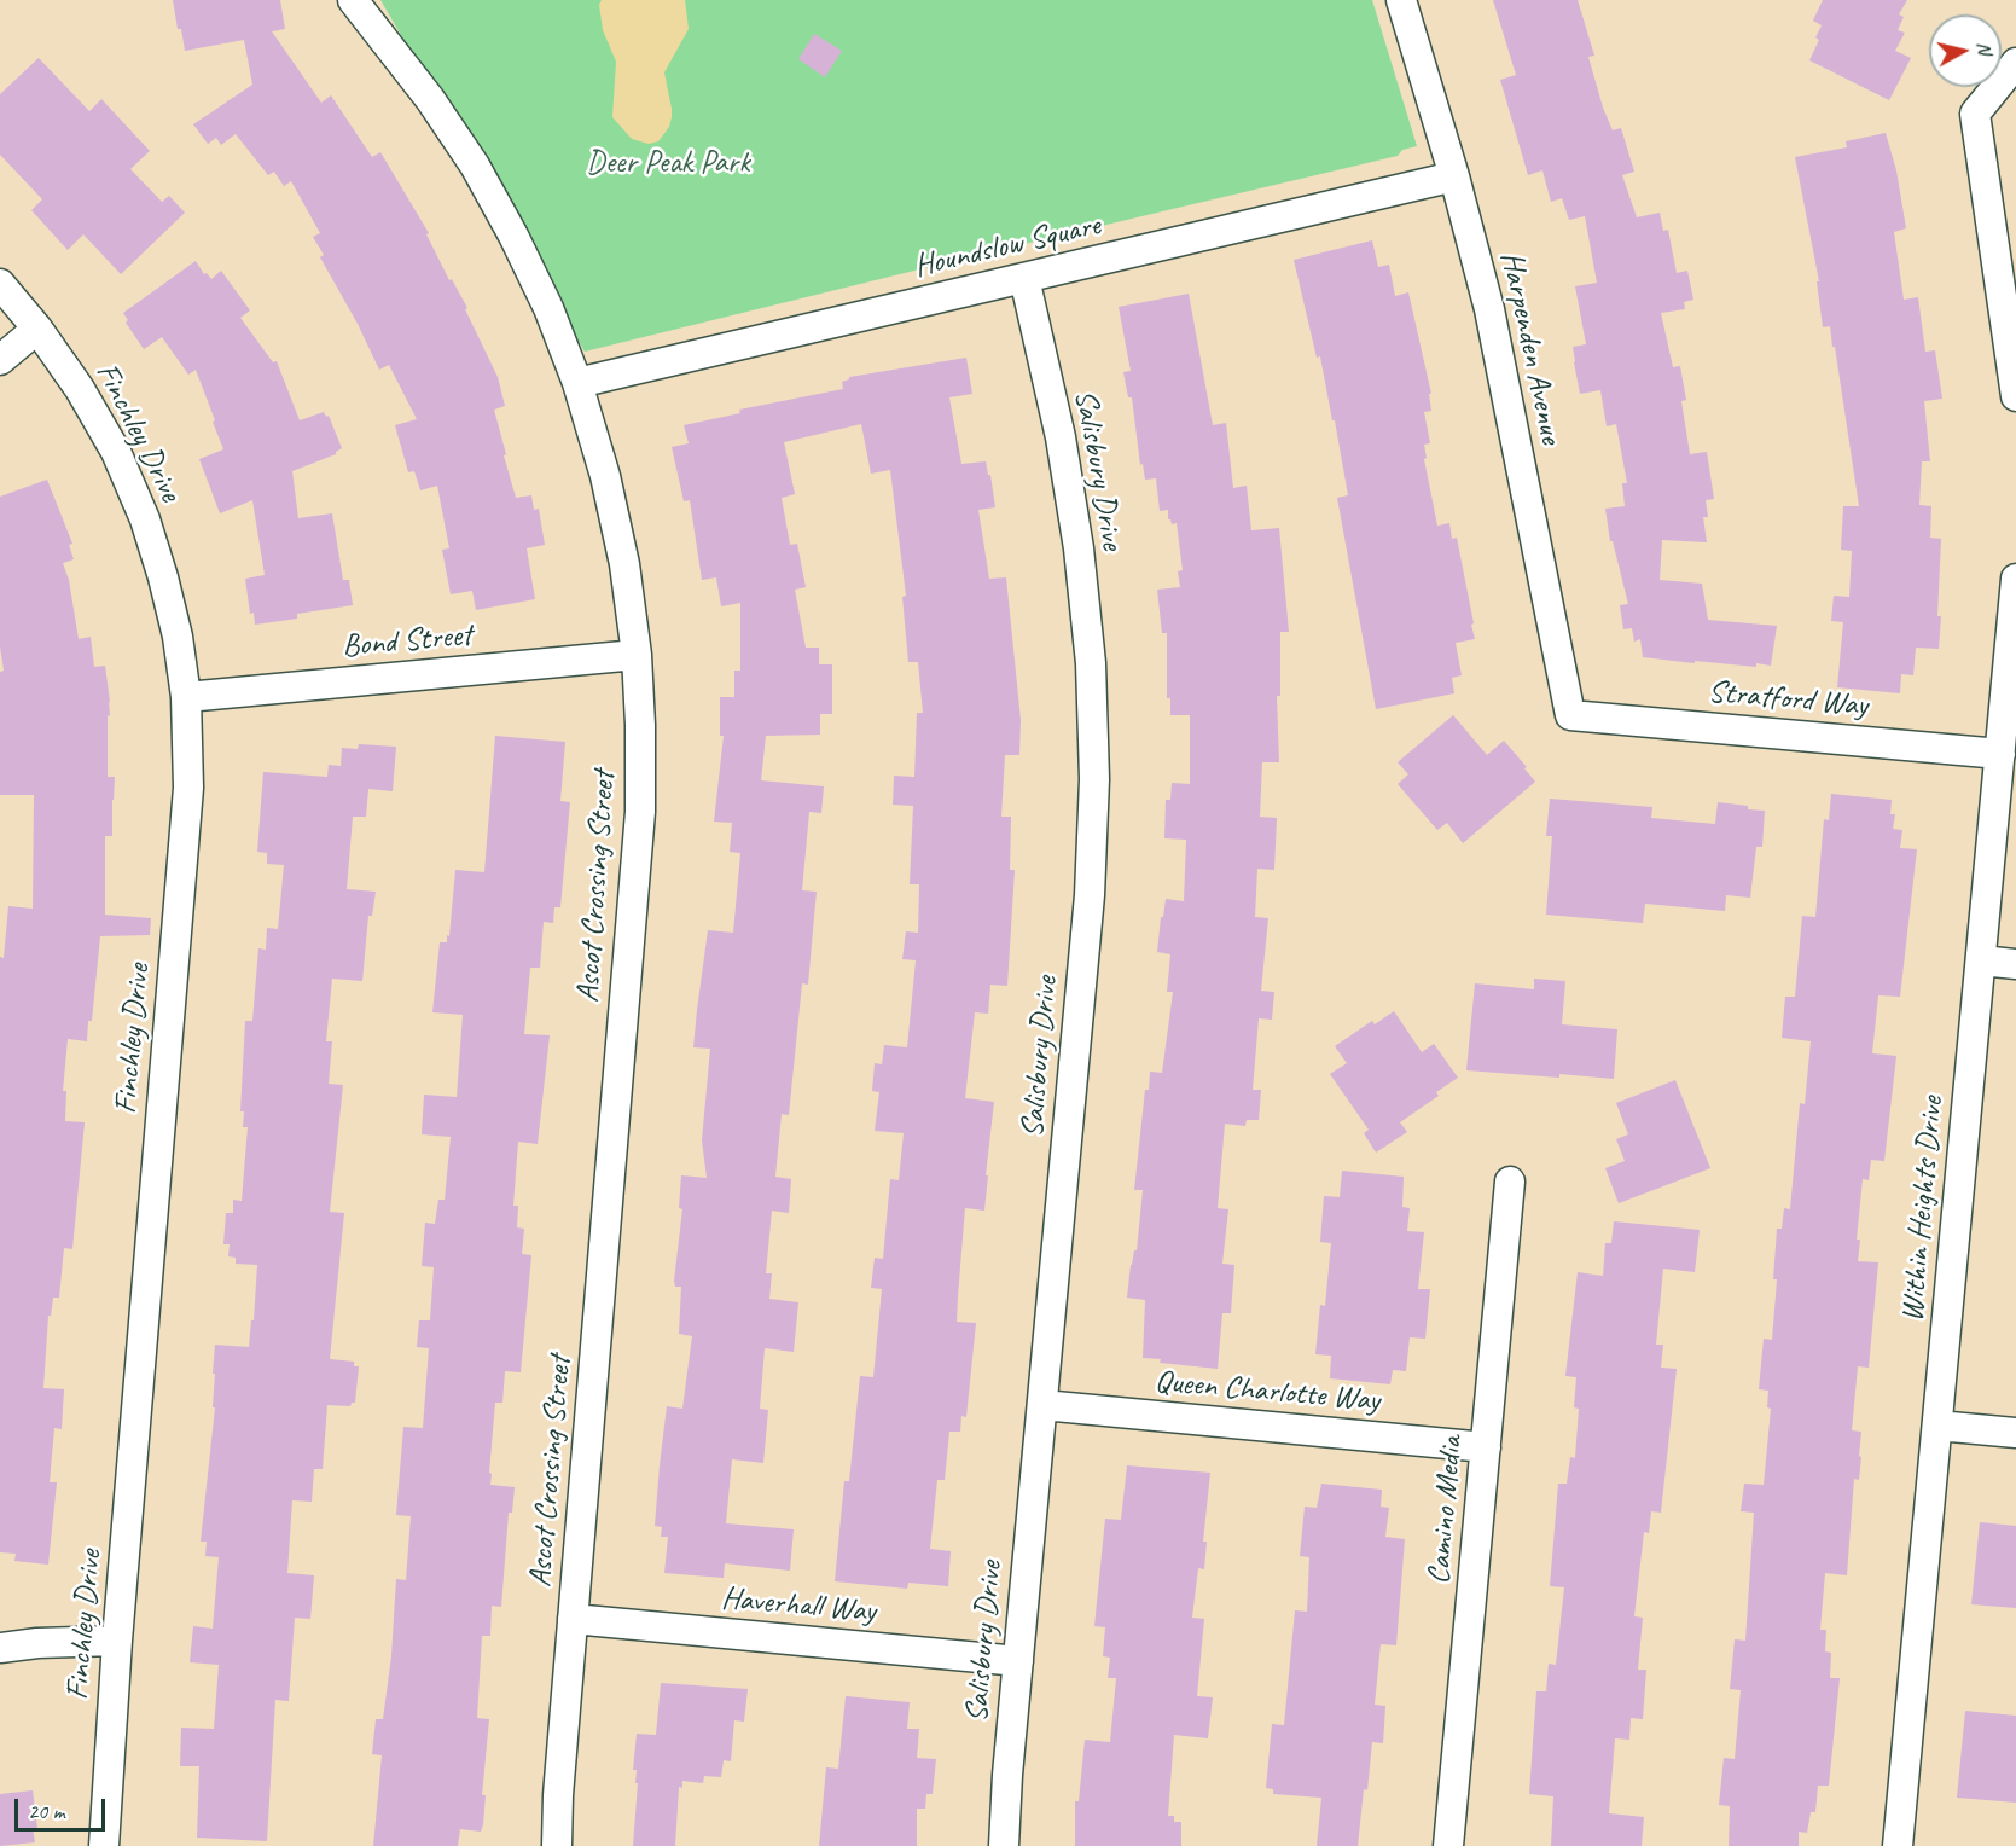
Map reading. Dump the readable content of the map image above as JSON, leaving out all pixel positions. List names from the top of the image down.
{
  "streets": {
    "street": [
      "Houndslow Square",
      "Harpenden Avenue",
      "Finchley Drive",
      "Salisbury Drive",
      "Bond Street",
      "Stratford Way",
      "Ascot Crossing Street",
      "Within Heights Drive",
      "Queen Charlotte Way",
      "Camino Media",
      "Haverhall Way"
    ]
  },
  "crossings": [
    ["Houndslow Square", "Harpenden Avenue"],
    ["Houndslow Square", "Salisbury Drive"],
    ["Houndslow Square", "Ascot Crossing Street"],
    ["Harpenden Avenue", "Stratford Way"],
    ["Finchley Drive", "Bond Street"],
    ["Salisbury Drive", "Queen Charlotte Way"],
    ["Salisbury Drive", "Haverhall Way"],
    ["Bond Street", "Ascot Crossing Street"],
    ["Stratford Way", "Within Heights Drive"],
    ["Ascot Crossing Street", "Haverhall Way"],
    ["Queen Charlotte Way", "Camino Media"]
  ],
  "parks": ["Deer Peak Park"],
  "scale_bar": "20 m",
  "north": "right"
}
